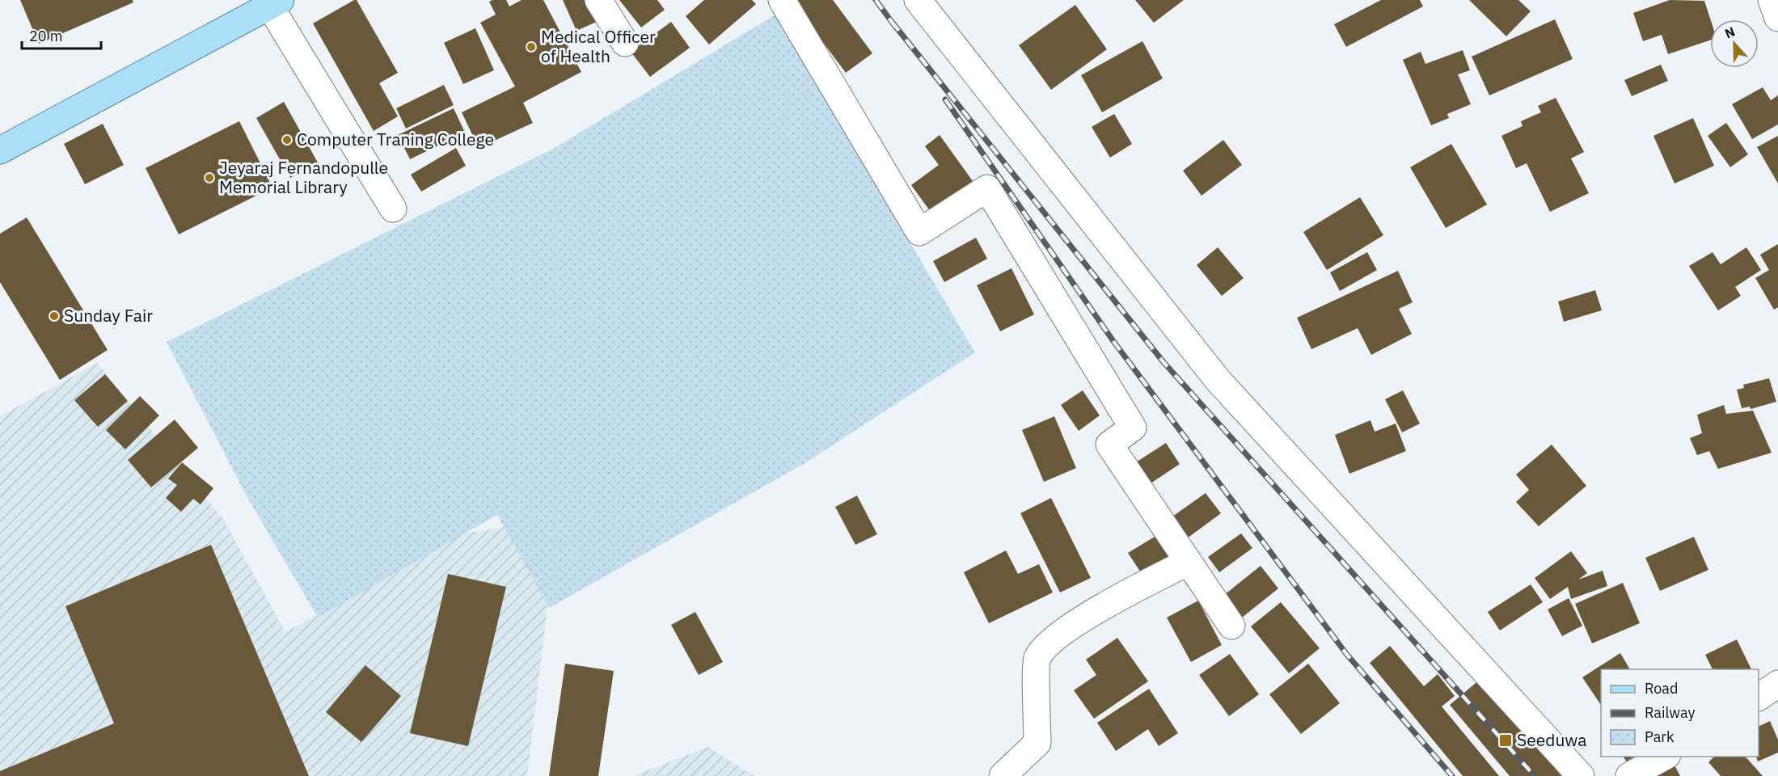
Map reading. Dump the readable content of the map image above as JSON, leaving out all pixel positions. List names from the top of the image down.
{
  "places": {
    "other": [
      "Medical Officer of Health",
      "Computer Traning College",
      "Jeyaraj Fernandopulle Memorial Library",
      "Sunday Fair"
    ],
    "transit": ["Seeduwa"]
  },
  "legend": ["Road", "Railway", "Park"],
  "scale_bar": "20 m",
  "north": "top"
}
